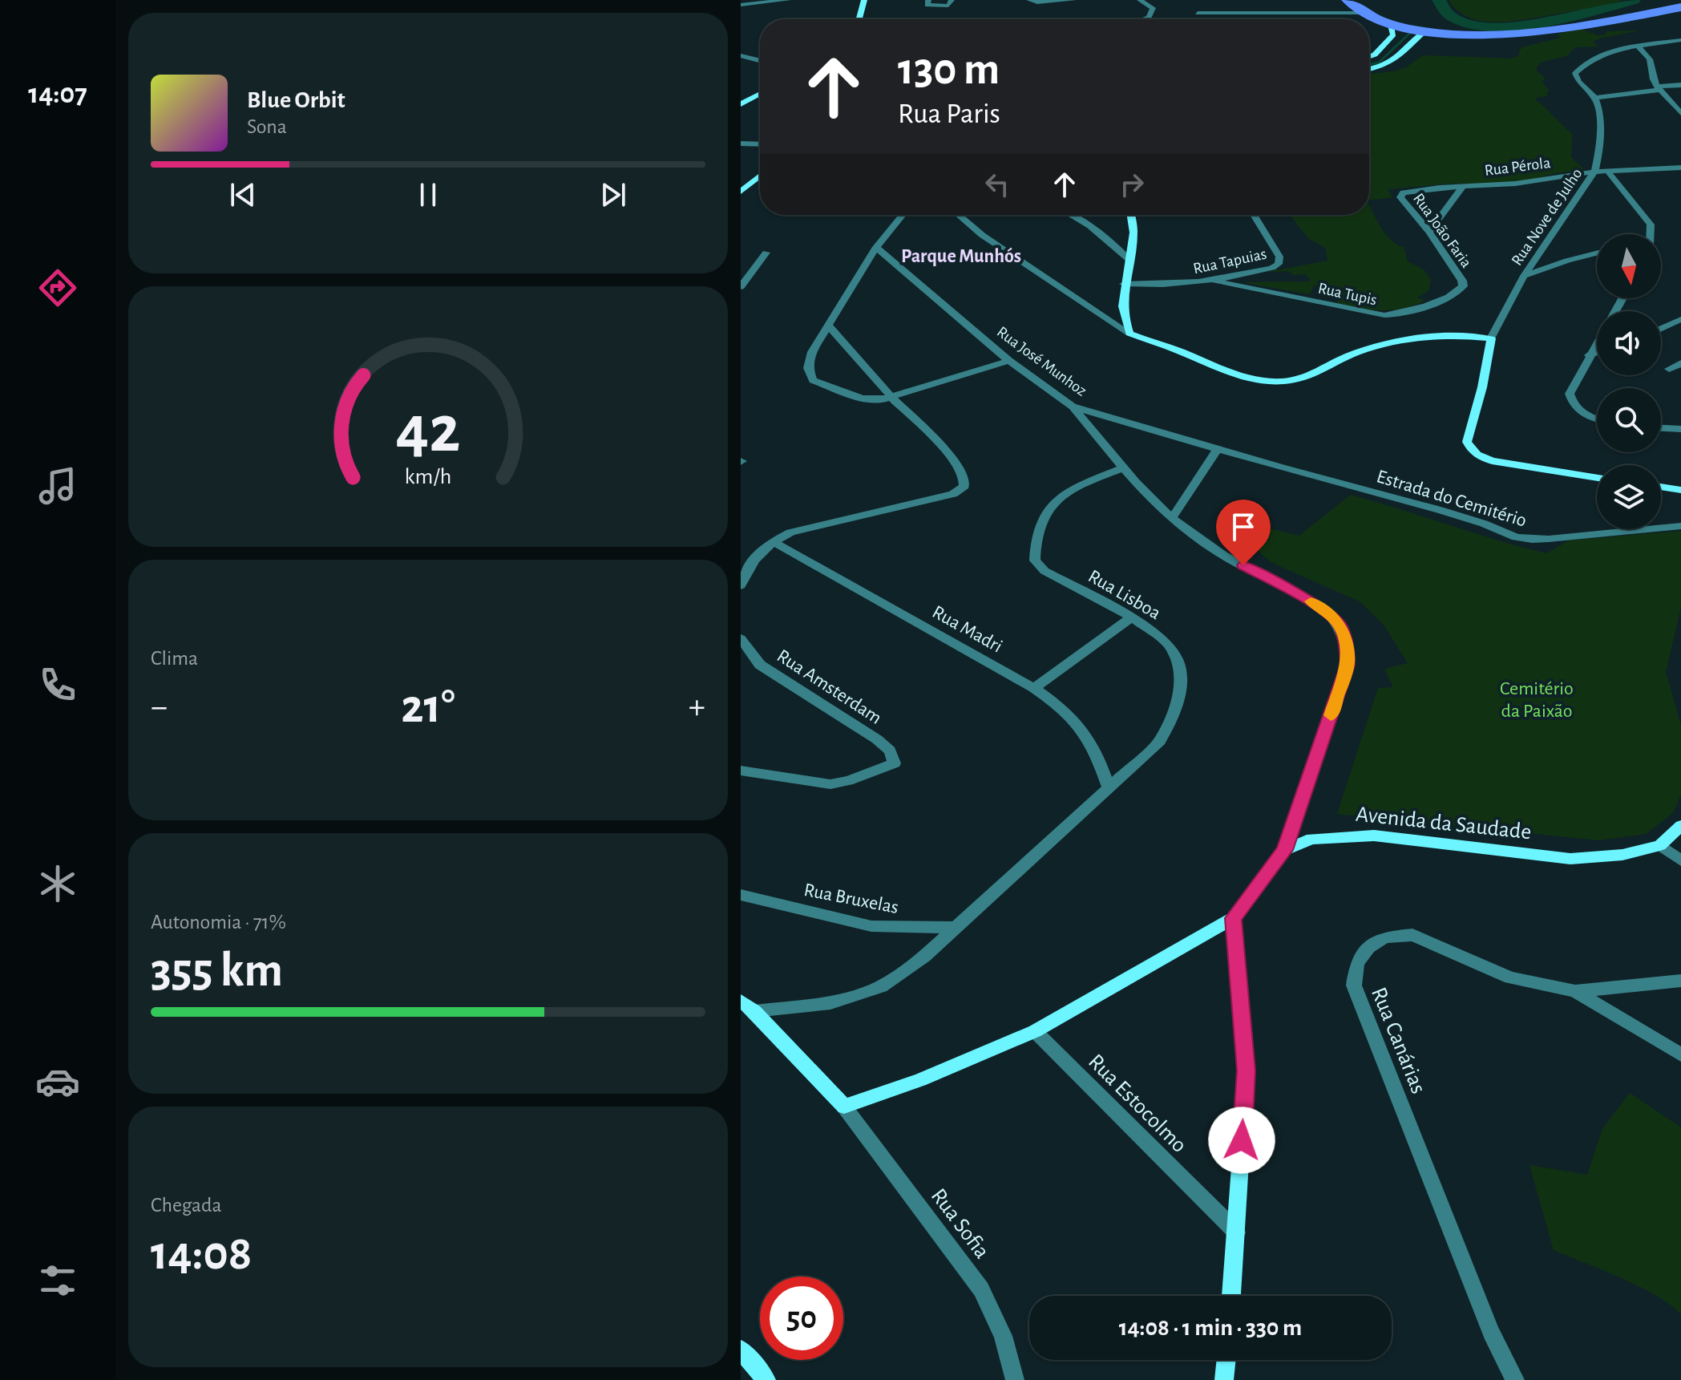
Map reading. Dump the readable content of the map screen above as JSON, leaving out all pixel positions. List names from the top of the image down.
{
  "streets": {
    "street": [
      "Rua Pérola",
      "Rua Nove de Julho",
      "Rua João Faria",
      "Rua Tapuias",
      "Rua Tupis",
      "Rua José Munhoz",
      "Estrada do Cemitério",
      "Rua Lisboa",
      "Rua Madri",
      "Rua Amsterdam",
      "Avenida da Saudade",
      "Rua Bruxelas",
      "Rua Canárias",
      "Rua Estocolmo",
      "Rua Sofia"
    ]
  },
  "crossings": [
    ["Rua Pérola", "Rua Nove de Julho"],
    ["Rua Pérola", "Rua João Faria"],
    ["Rua João Faria", "Rua Tupis"],
    ["Rua Tapuias", "Rua Tupis"],
    ["Rua José Munhoz", "Estrada do Cemitério"],
    ["Rua Lisboa", "Rua Madri"],
    ["Rua Lisboa", "Rua Bruxelas"]
  ],
  "districts": ["Parque Munhós"],
  "parks": ["Cemitério da Paixão"],
  "north": "bottom",
  "page": {
    "tabs": "14:07",
    "turn": ["130 m", "Rua Paris"],
    "song": ["Blue Orbit", "Sona"],
    "tile": [
      "Clima",
      ["Autonomia · 71%", "355 km"],
      ["Chegada", "14:08"]
    ],
    "heat": ["−", "21°", "+"],
    "limit": "50",
    "trip": "14:08 · 1 min · 330 m",
    "gauge": ["42", "km/h"]
  }
}
